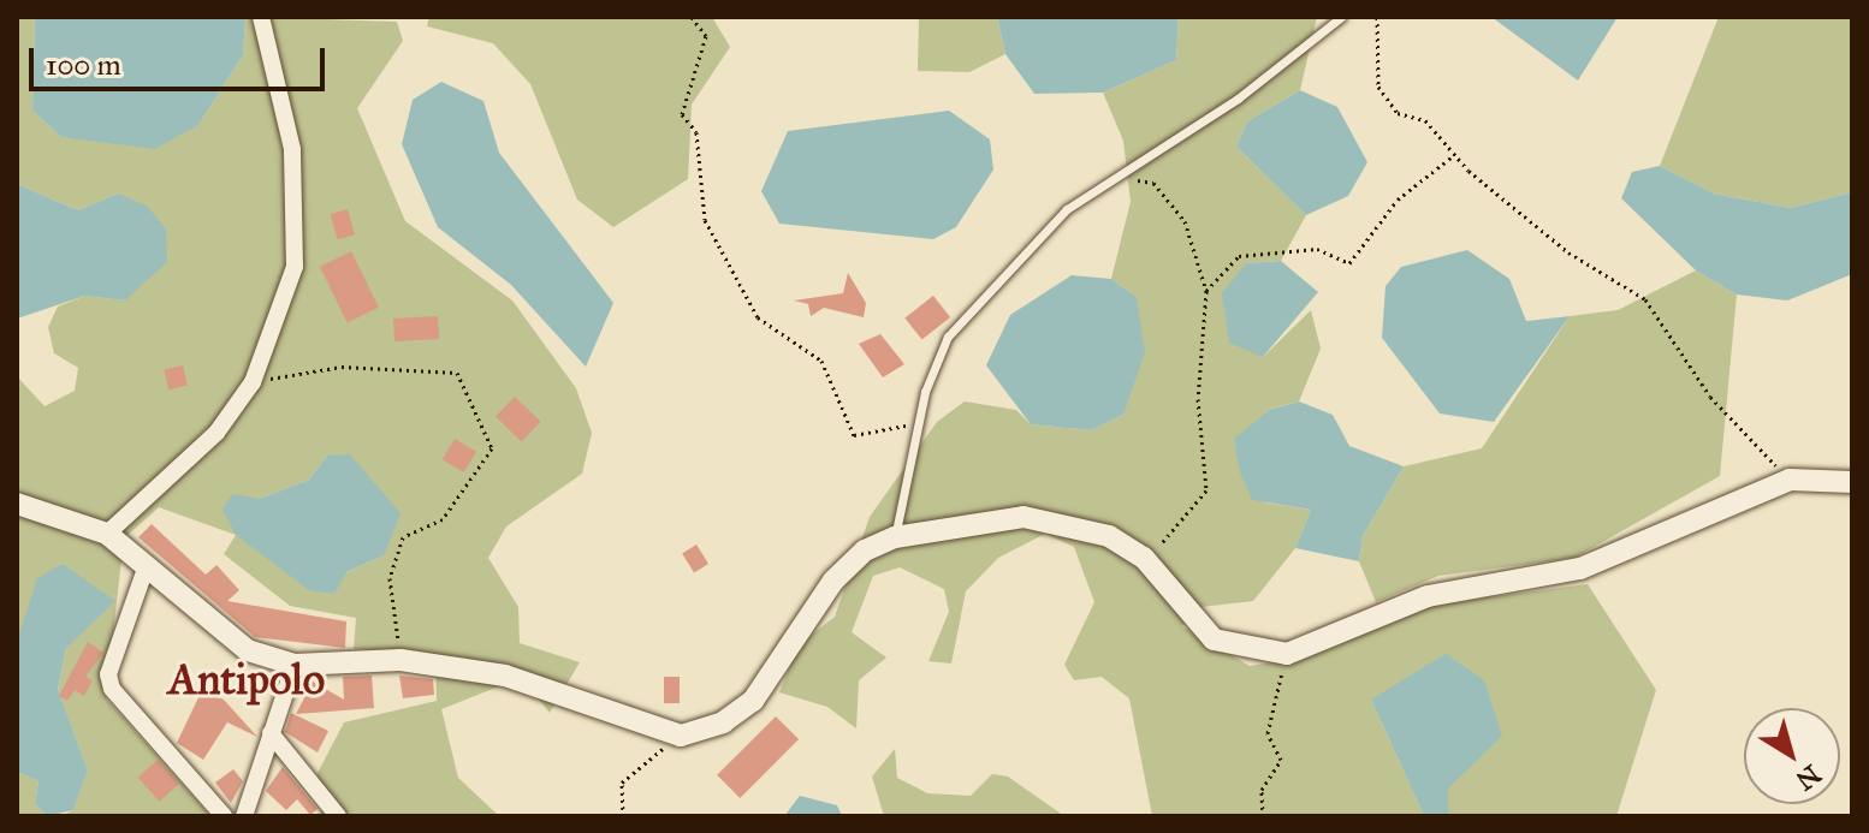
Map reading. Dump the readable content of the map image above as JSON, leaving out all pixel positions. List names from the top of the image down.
{
  "districts": ["Antipolo"],
  "scale_bar": "100 m",
  "north": "bottom right"
}
